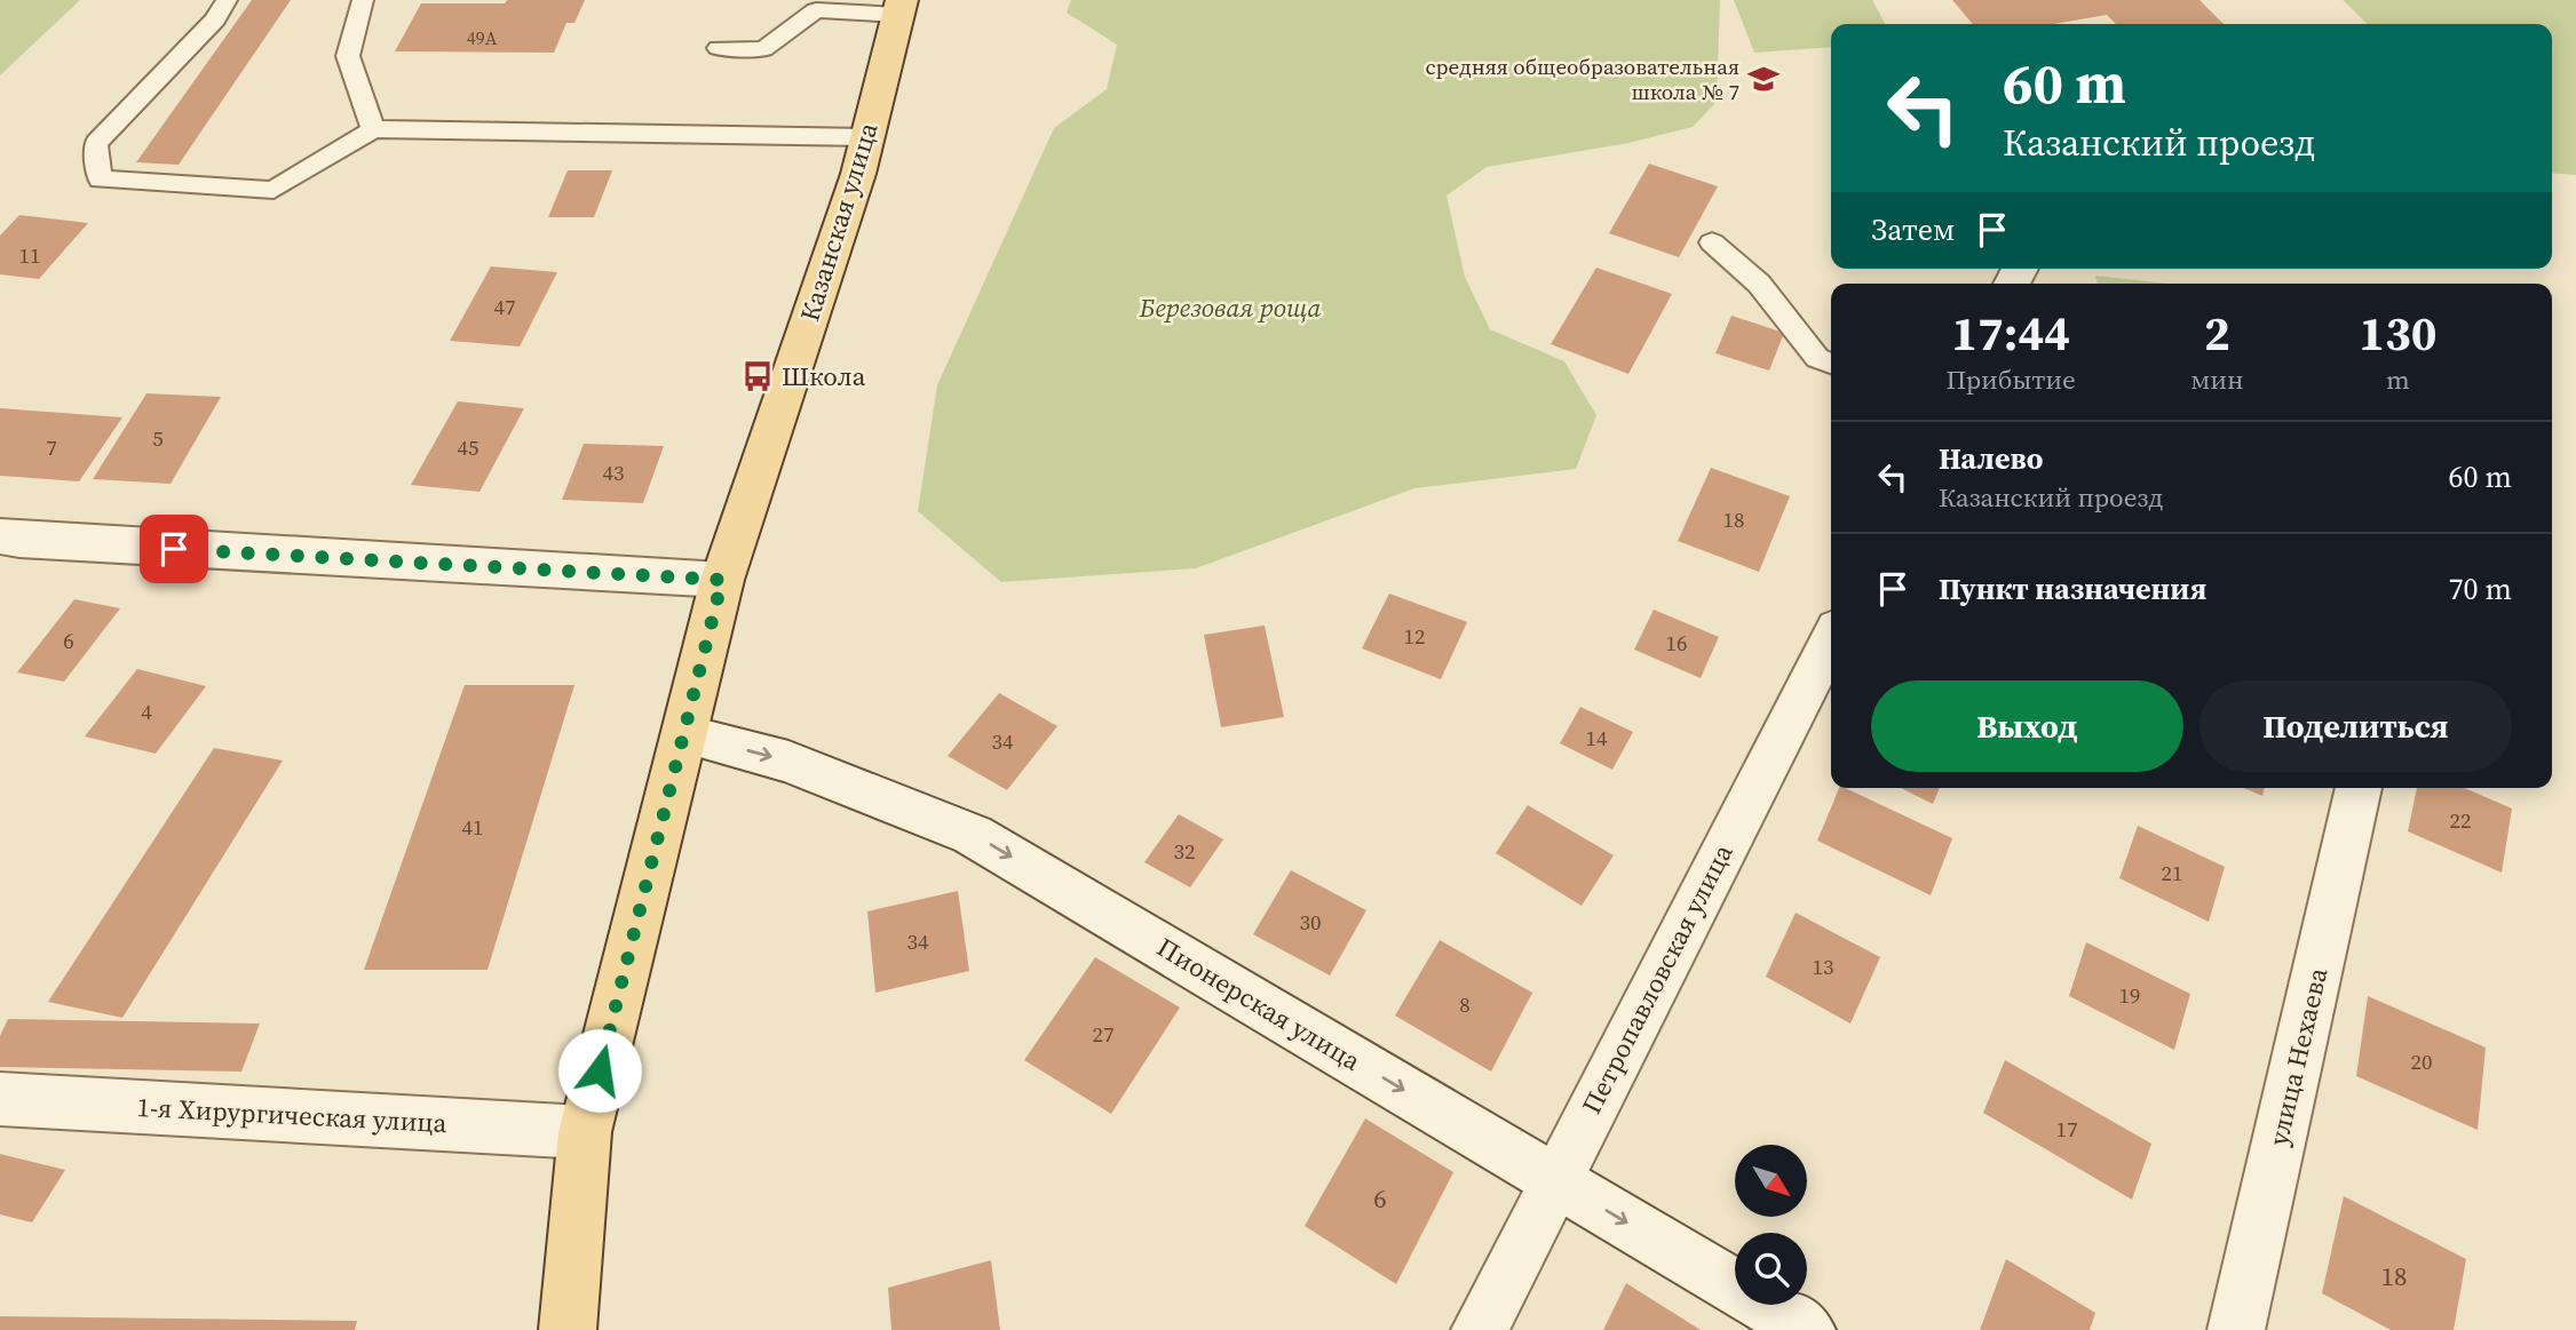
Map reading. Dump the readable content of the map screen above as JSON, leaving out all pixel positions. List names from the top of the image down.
{
  "streets": {
    "main road": ["Казанская улица"],
    "street": [
      "Петропавловская улица",
      "Пионерская улица",
      "улица Нехаева",
      "1-я Хирургическая улица"
    ]
  },
  "crossings": [
    ["Казанская улица", "Пионерская улица"],
    ["Казанская улица", "1-я Хирургическая улица"],
    ["Петропавловская улица", "Пионерская улица"]
  ],
  "one_way": ["Пионерская улица"],
  "parks": ["Березовая роща"],
  "places": {
    "school or university": ["средняя общеобразовательная школа № 7"],
    "bus stop": ["Школа"]
  },
  "house_numbers": [
    "49А",
    "11",
    "47",
    "5",
    "7",
    "45",
    "43",
    "18",
    "12",
    "6",
    "16",
    "4",
    "14",
    "34",
    "22",
    "41",
    "32",
    "21",
    "30",
    "34",
    "13",
    "19",
    "8",
    "27",
    "20",
    "17",
    "6",
    "18"
  ],
  "north": "bottom right",
  "page": {
    "turn": ["60 m", "Казанский проезд"],
    "then": "Затем",
    "eta": [
      "17:44",
      "Прибытие",
      "2",
      "мин",
      "130",
      "m"
    ],
    "list": [
      {
        "name": "Налево",
        "note": "Казанский проезд",
        "value": "60 m"
      },
      {
        "name": "Пункт назначения",
        "value": "70 m"
      }
    ],
    "buttons": ["Выход", "Поделиться"]
  }
}
